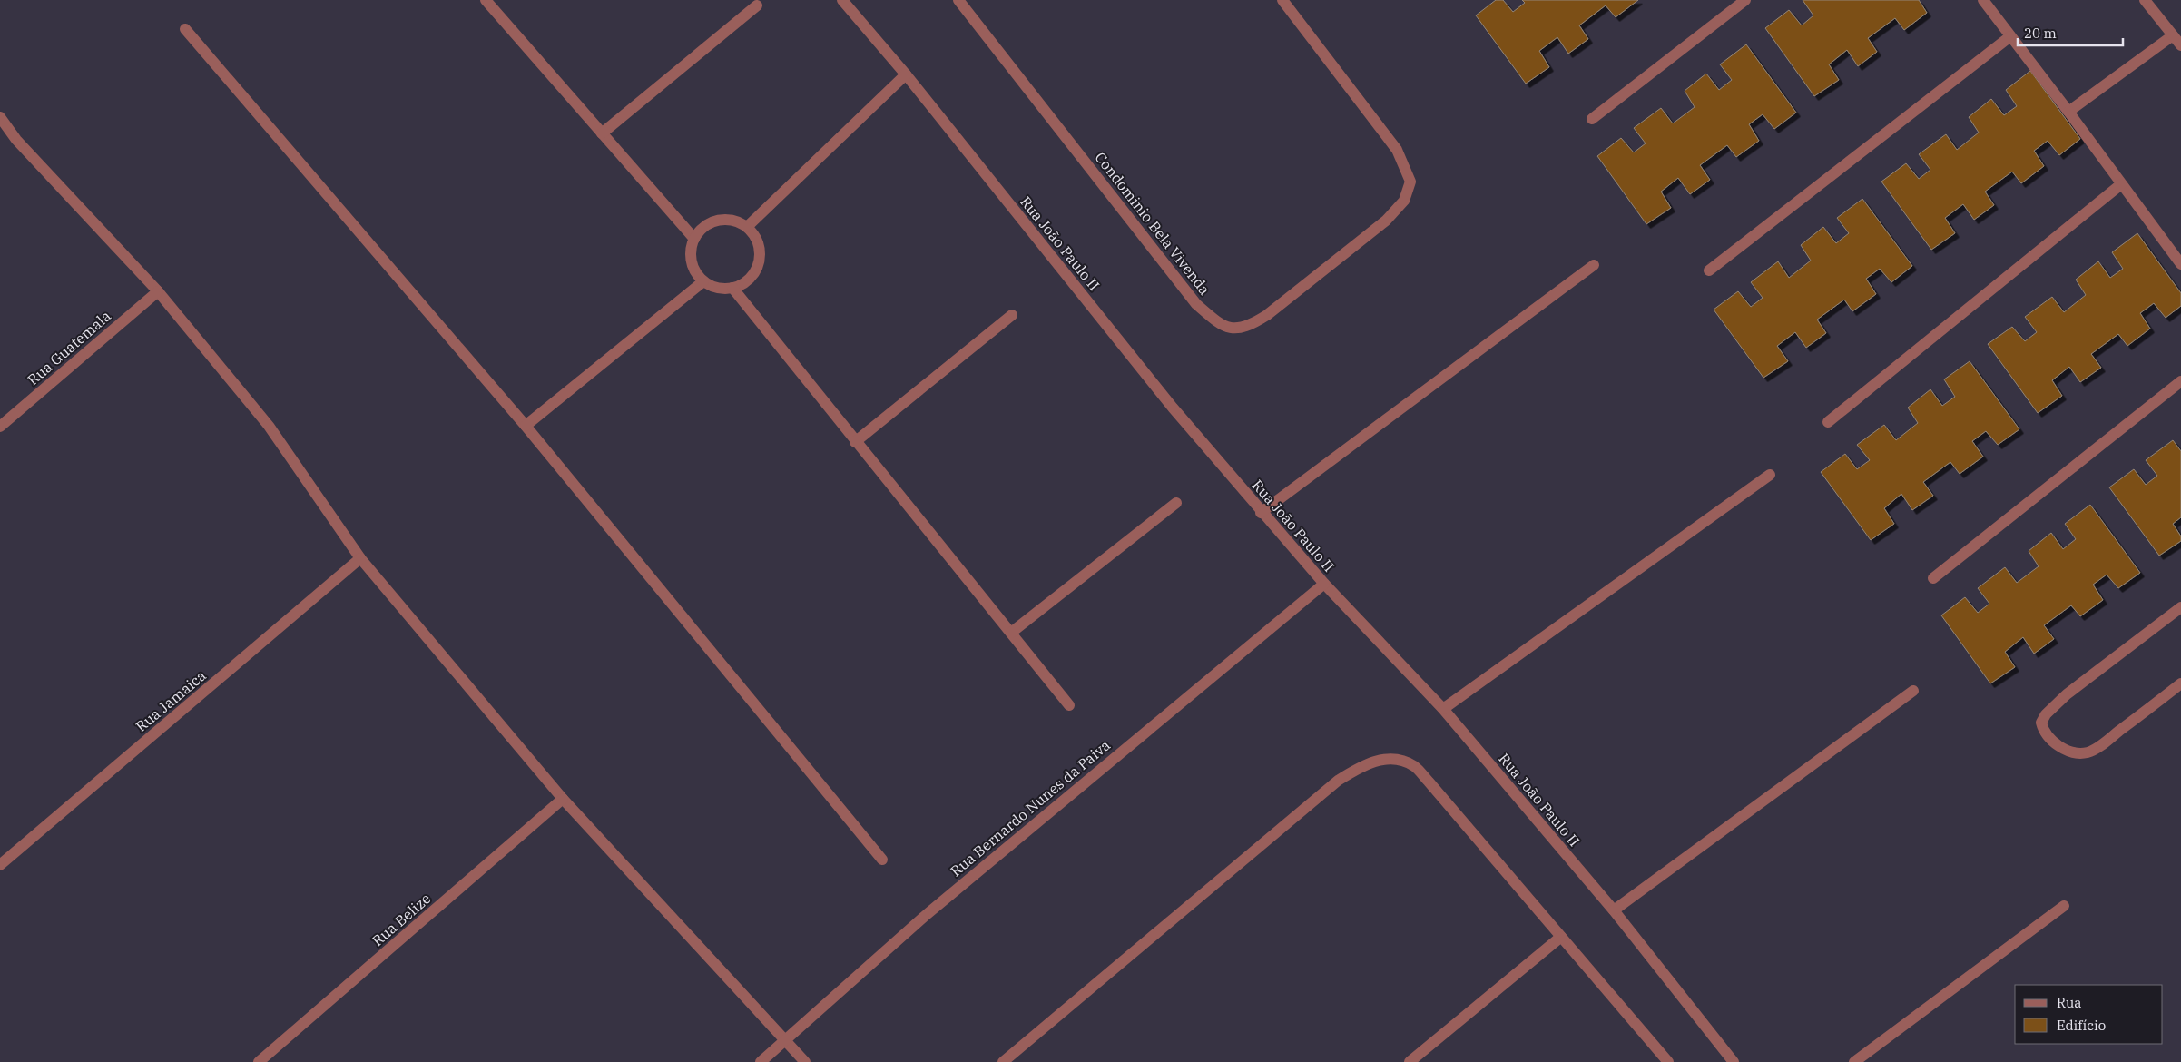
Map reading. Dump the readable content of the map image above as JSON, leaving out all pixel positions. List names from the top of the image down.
{
  "streets": {
    "street": [
      "Condominio Bela Vivenda",
      "Rua João Paulo II",
      "Rua Guatemala",
      "Rua Jamaica",
      "Rua Bernardo Nunes da Paiva",
      "Rua Belize"
    ]
  },
  "crossings": [
    ["Rua João Paulo II", "Rua Bernardo Nunes da Paiva"]
  ],
  "legend": ["Rua", "Edifício"],
  "scale_bar": "20 m"
}
